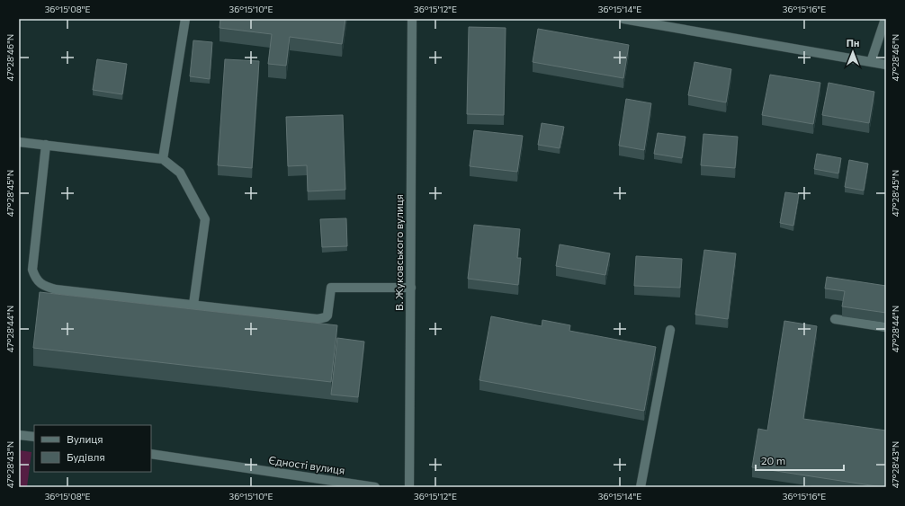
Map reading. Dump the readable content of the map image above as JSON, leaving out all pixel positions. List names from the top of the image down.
{
  "streets": {
    "street": ["В. Жуковського вулиця", "Єдності вулиця"]
  },
  "legend": ["Вулиця", "Будівля"],
  "scale_bar": "20 m",
  "north": "top",
  "coordinates": [
    "36°15'08\"E",
    "36°15'10\"E",
    "36°15'12\"E",
    "36°15'14\"E",
    "36°15'16\"E",
    "47°28'46\"N",
    "47°28'45\"N",
    "47°28'44\"N",
    "47°28'43\"N"
  ]
}
